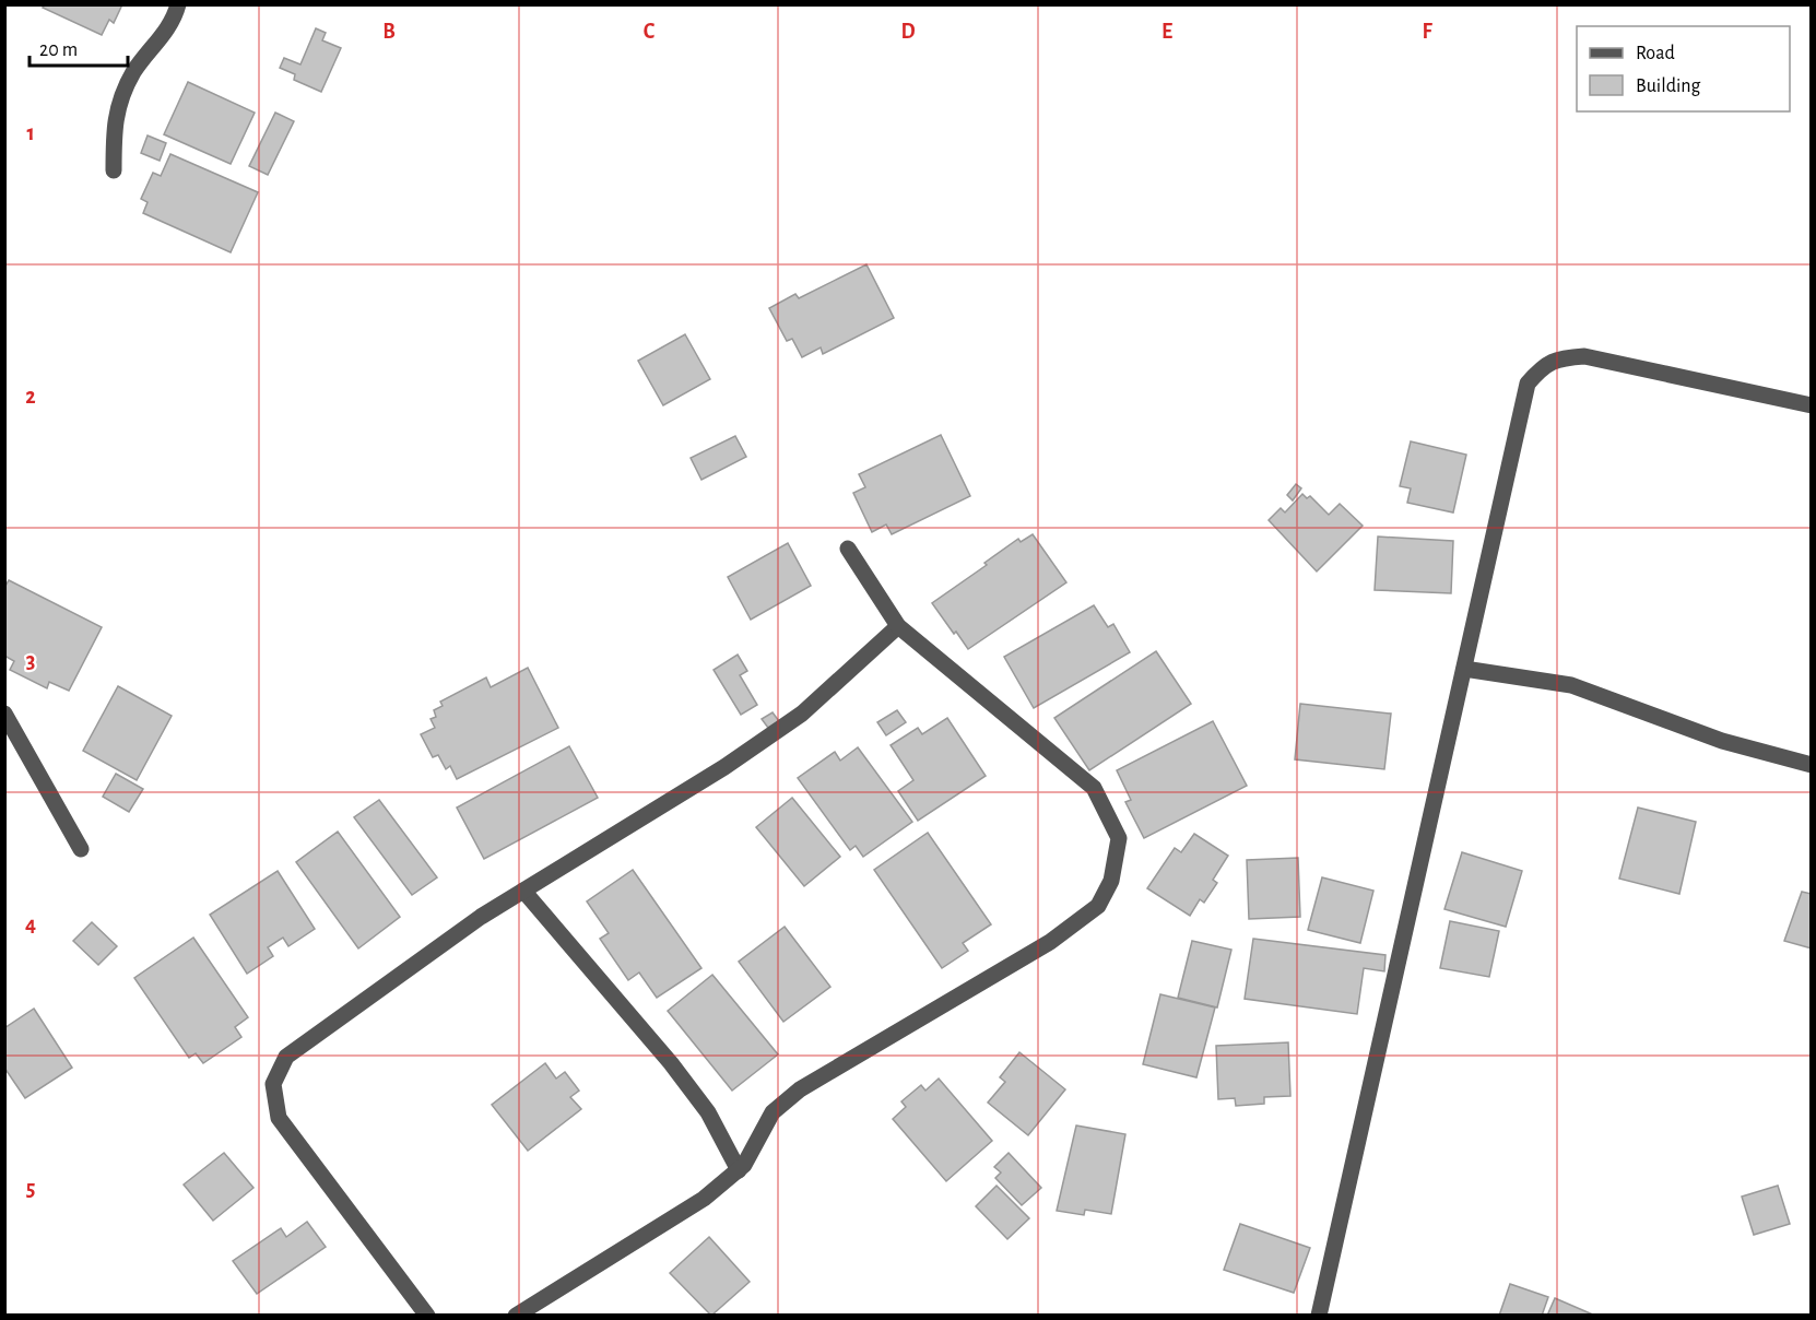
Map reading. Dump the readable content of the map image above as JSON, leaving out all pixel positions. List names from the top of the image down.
{
  "legend": ["Road", "Building"],
  "scale_bar": "20 m",
  "grid": {
    "columns": [
      "B",
      "C",
      "D",
      "E",
      "F"
    ],
    "rows": [
      "1",
      "2",
      "3",
      "4",
      "5"
    ]
  }
}
